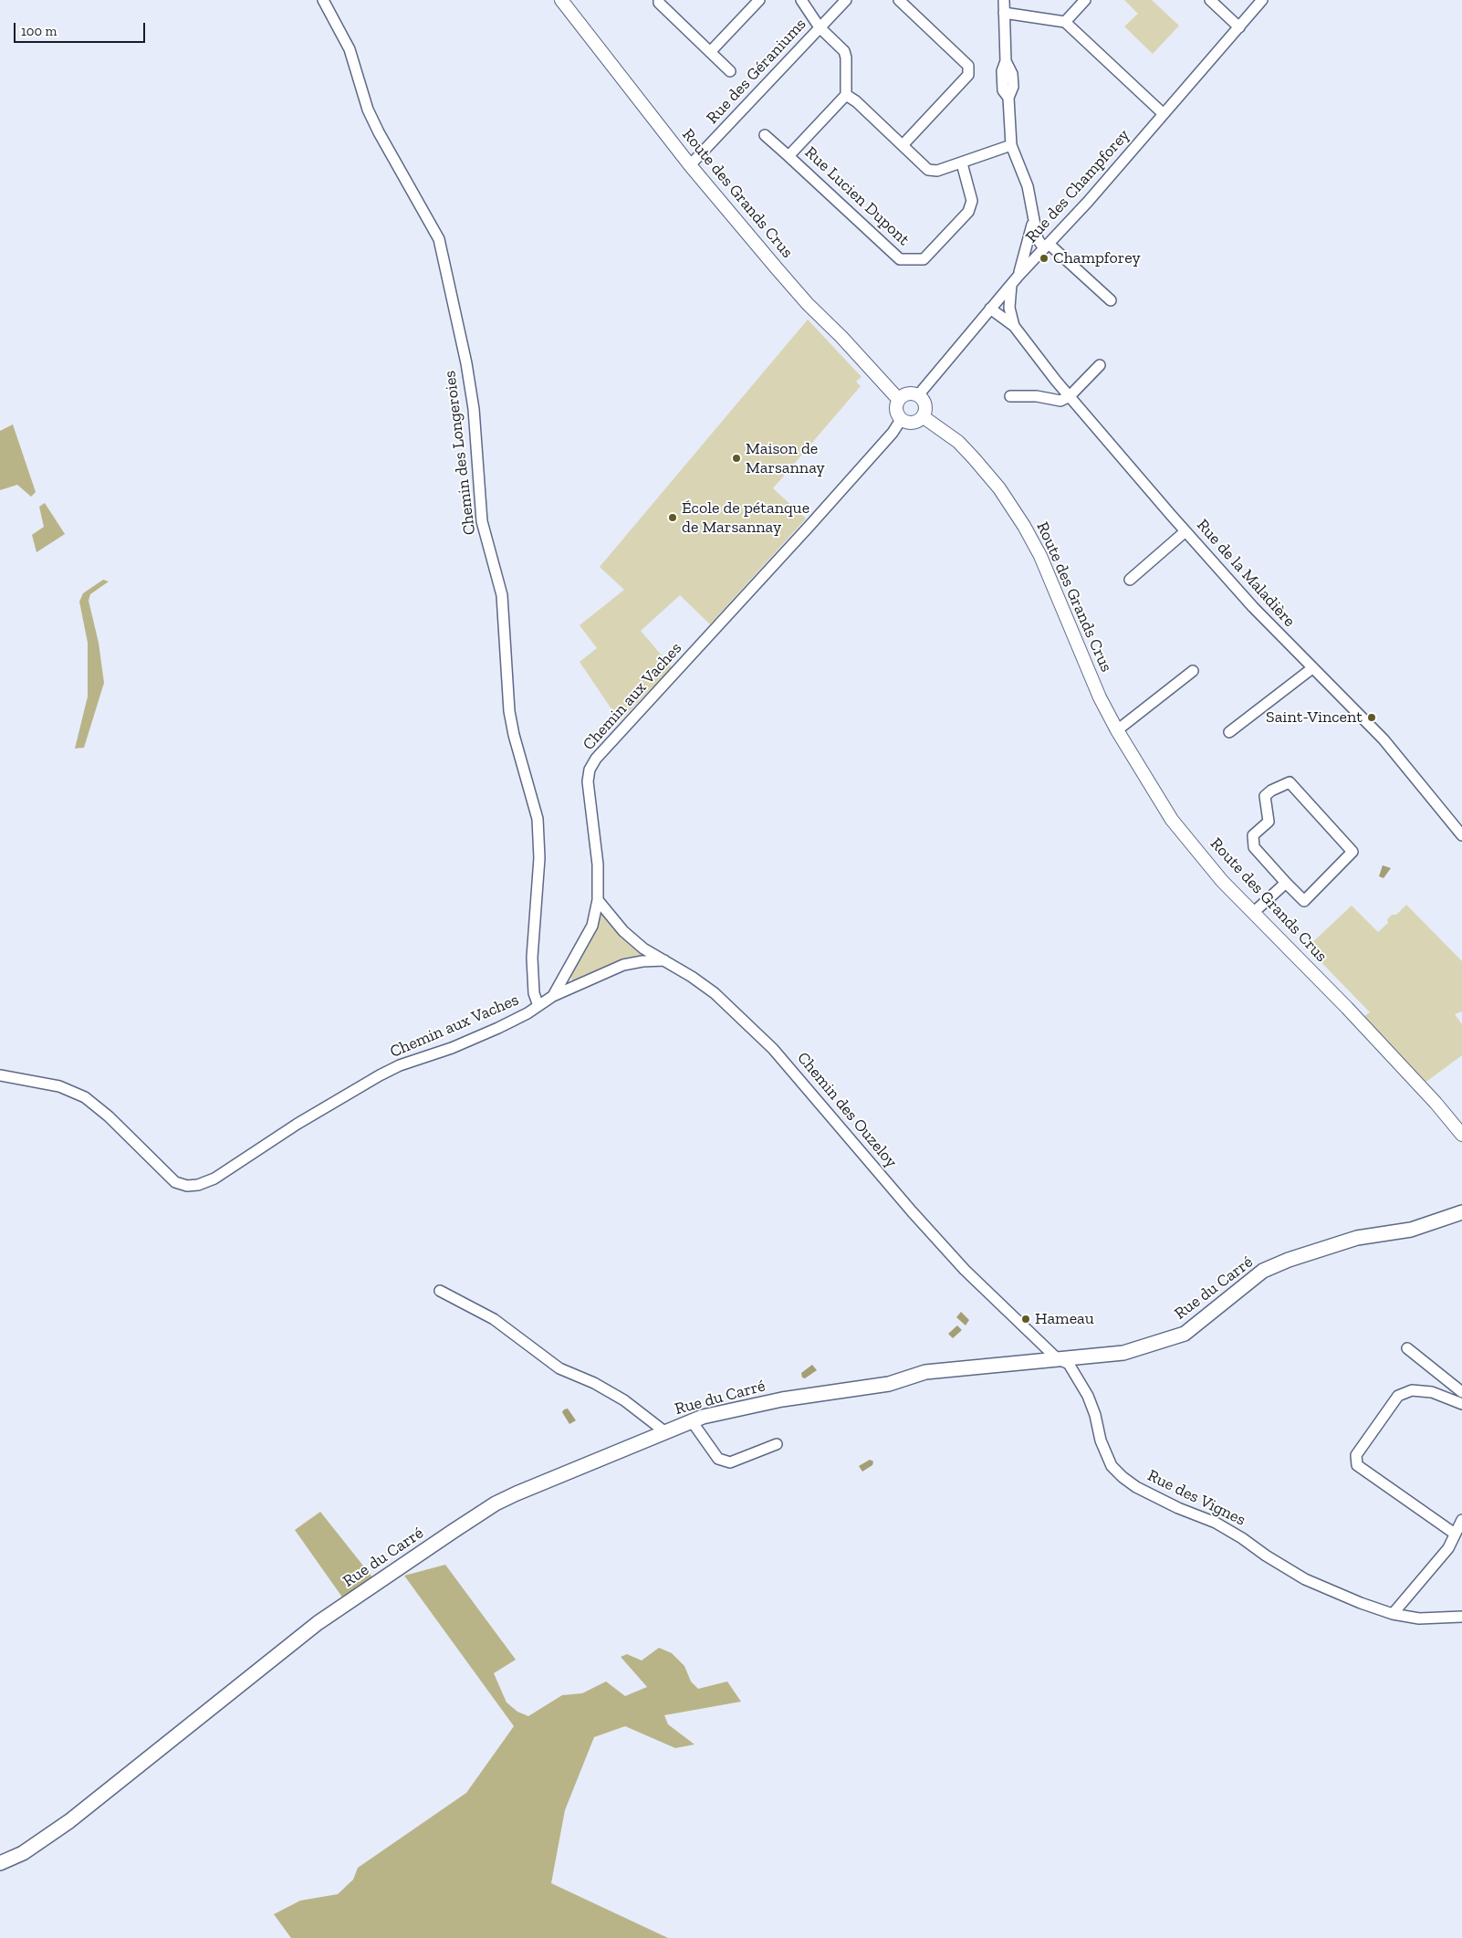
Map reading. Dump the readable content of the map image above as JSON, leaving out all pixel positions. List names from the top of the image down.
{
  "streets": {
    "main road": ["Rue du Carré"],
    "street": [
      "Rue des Géraniums",
      "Rue des Champforey",
      "Route des Grands Crus",
      "Rue Lucien Dupont",
      "Chemin des Longeroies",
      "Rue de la Maladière",
      "Chemin aux Vaches",
      "Chemin des Ouzeloy",
      "Rue des Vignes"
    ]
  },
  "crossings": [
    ["Rue des Géraniums", "Route des Grands Crus"],
    ["Rue des Champforey", "Route des Grands Crus"],
    ["Rue des Champforey", "Rue de la Maladière"],
    ["Rue des Champforey", "Chemin aux Vaches"],
    ["Route des Grands Crus", "Chemin aux Vaches"],
    ["Chemin des Longeroies", "Chemin aux Vaches"],
    ["Chemin aux Vaches", "Chemin des Ouzeloy"],
    ["Chemin des Ouzeloy", "Rue du Carré"],
    ["Chemin des Ouzeloy", "Rue des Vignes"],
    ["Rue du Carré", "Rue des Vignes"]
  ],
  "places": [
    "Champforey",
    "Maison de Marsannay",
    "École de pétanque de Marsannay",
    "Saint-Vincent",
    "Hameau"
  ],
  "scale_bar": "100 m"
}
